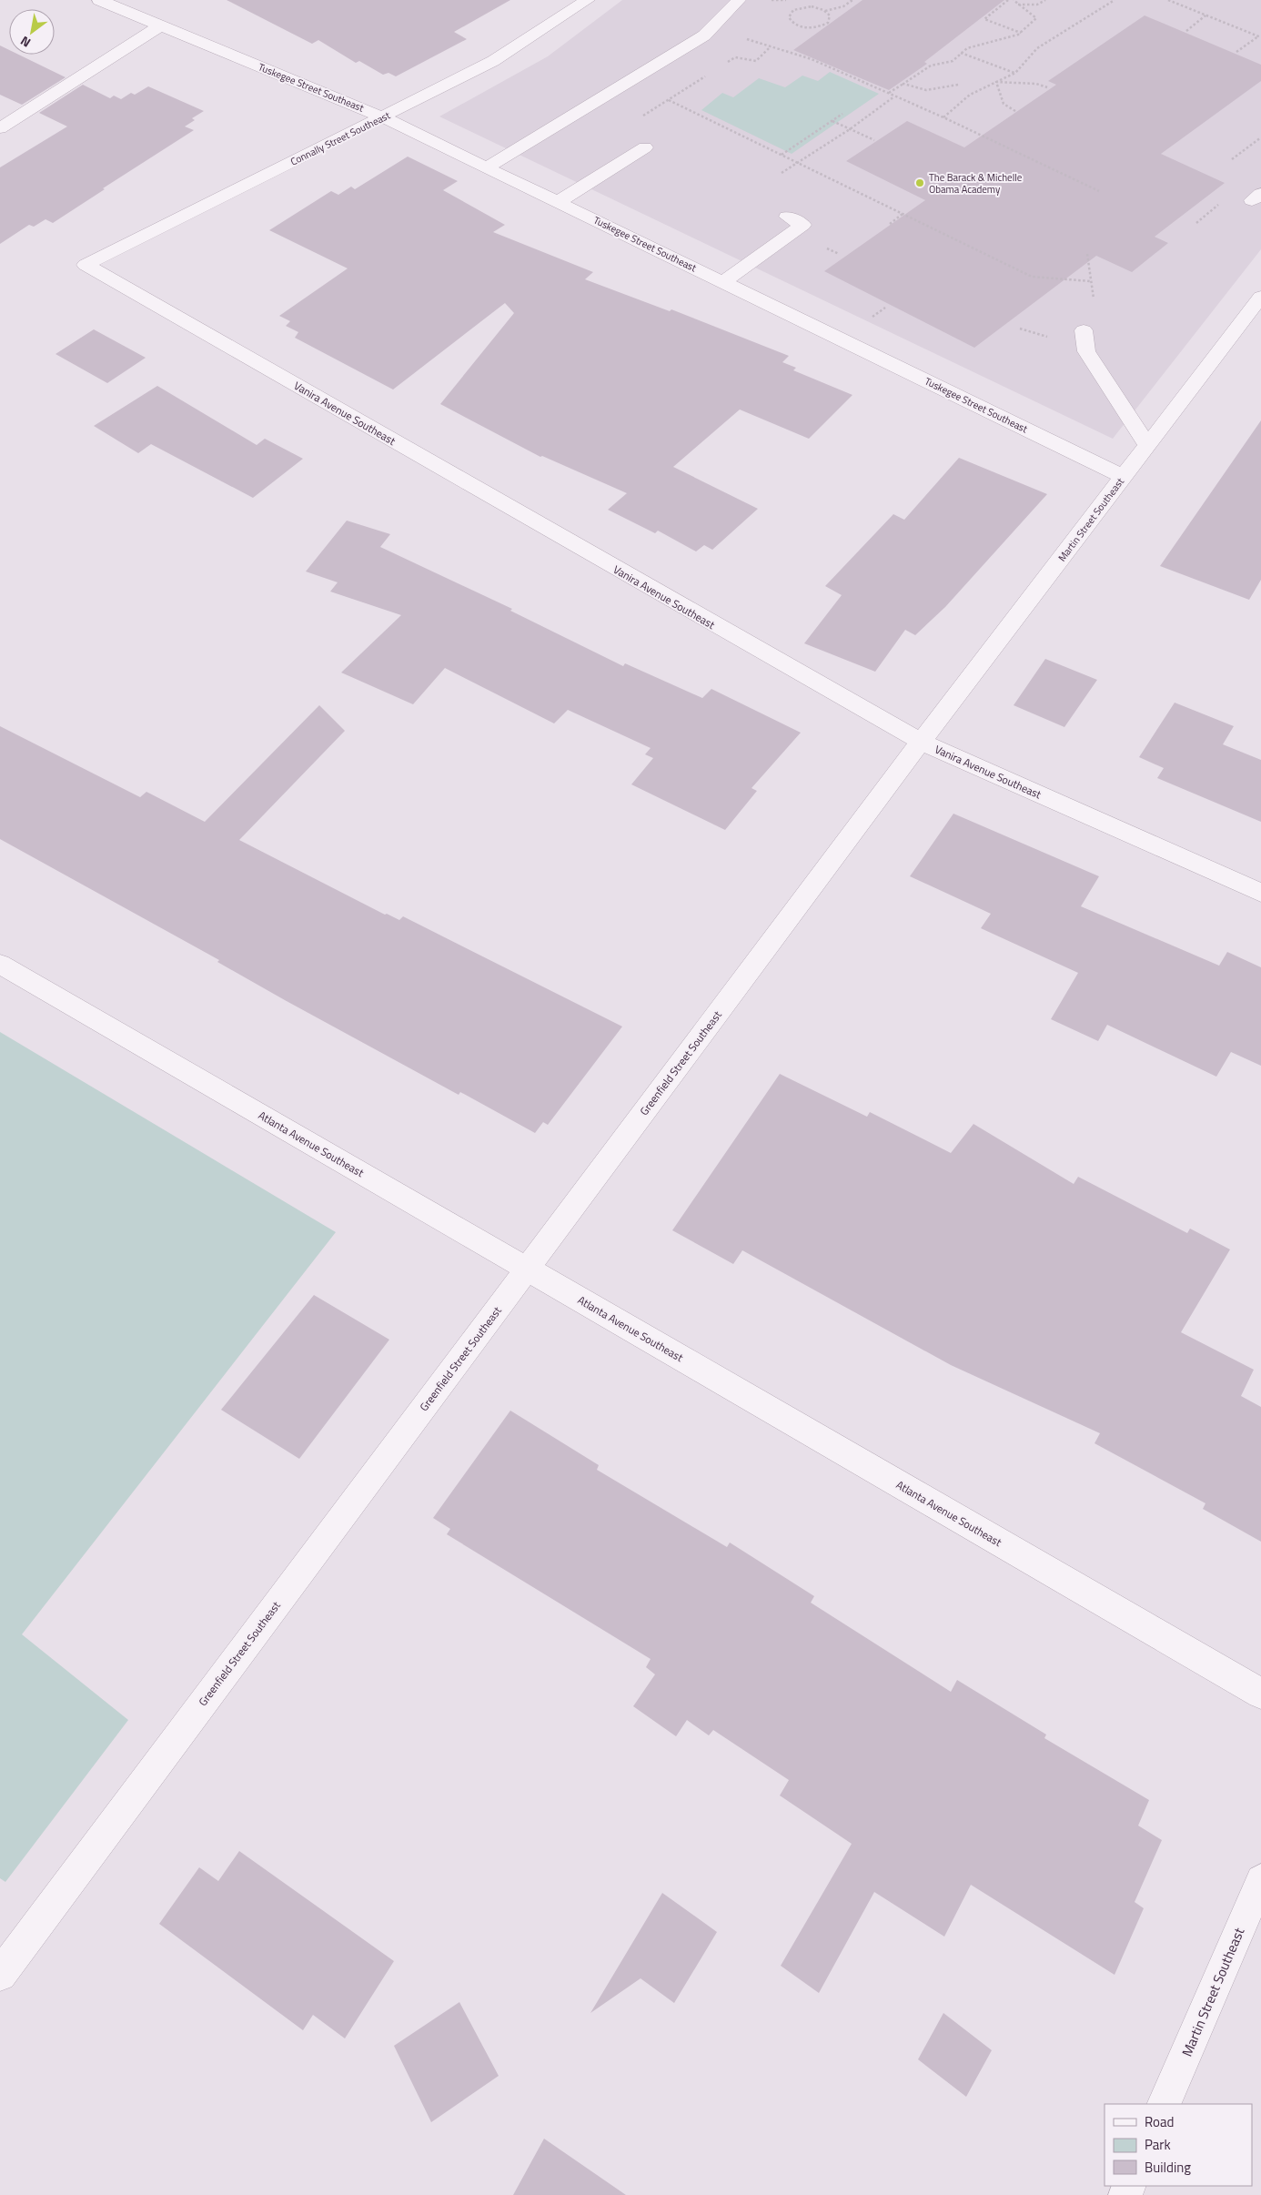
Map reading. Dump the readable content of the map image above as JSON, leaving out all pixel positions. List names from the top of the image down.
{
  "streets": {
    "street": [
      "Tuskegee Street Southeast",
      "Connally Street Southeast",
      "Vanira Avenue Southeast",
      "Martin Street Southeast",
      "Greenfield Street Southeast",
      "Atlanta Avenue Southeast"
    ]
  },
  "crossings": [
    ["Tuskegee Street Southeast", "Connally Street Southeast"],
    ["Tuskegee Street Southeast", "Martin Street Southeast"],
    ["Connally Street Southeast", "Vanira Avenue Southeast"],
    ["Vanira Avenue Southeast", "Martin Street Southeast"],
    ["Vanira Avenue Southeast", "Greenfield Street Southeast"],
    ["Martin Street Southeast", "Greenfield Street Southeast"],
    ["Greenfield Street Southeast", "Atlanta Avenue Southeast"]
  ],
  "places": ["The Barack & Michelle Obama Academy"],
  "legend": ["Road", "Park", "Building"],
  "north": "bottom left"
}
